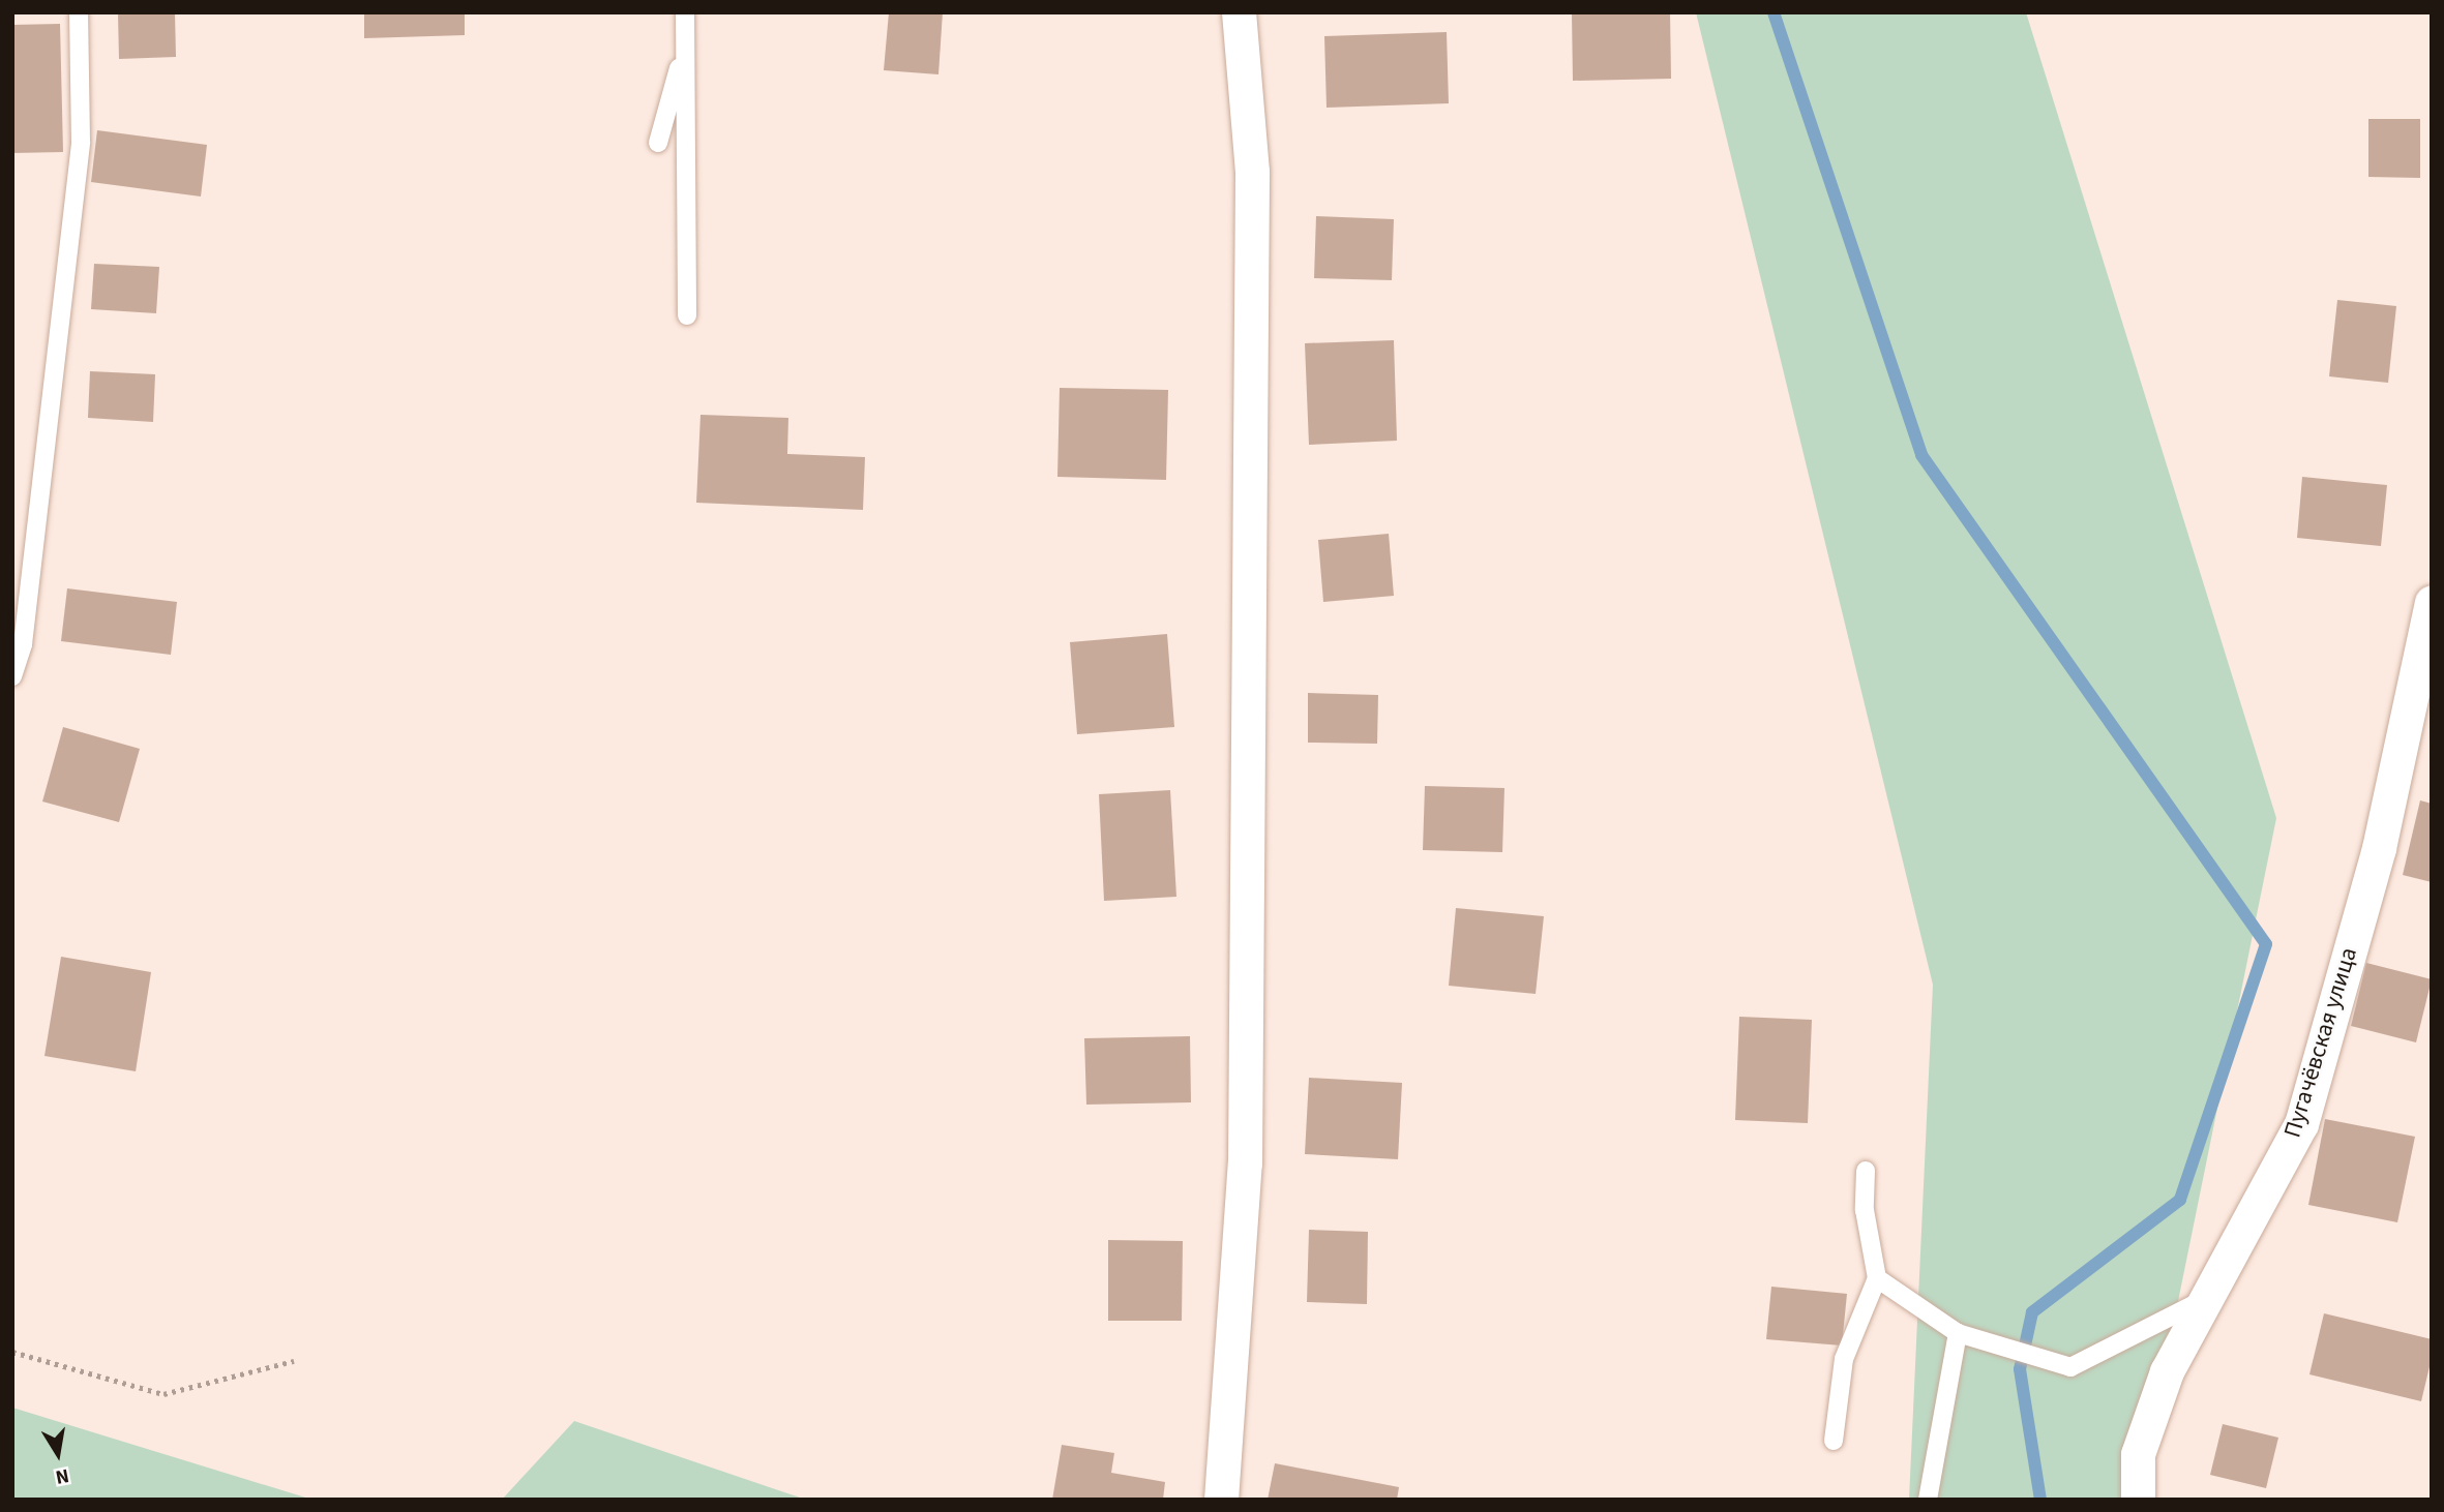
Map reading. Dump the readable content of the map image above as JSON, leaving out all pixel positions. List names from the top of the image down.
{
  "streets": {
    "street": ["Пугачёвская улица"]
  },
  "north": "bottom"
}
